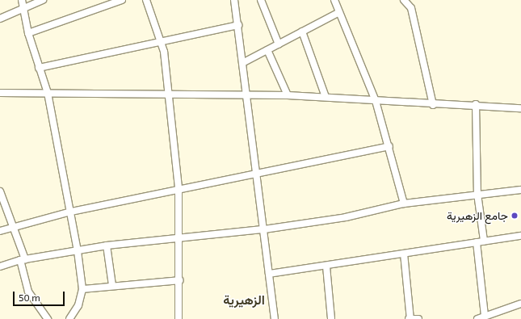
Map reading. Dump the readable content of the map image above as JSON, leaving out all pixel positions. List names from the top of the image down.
{
  "districts": ["الزهيرية"],
  "places": ["جامع الزهيرية"],
  "scale_bar": "50 m"
}
